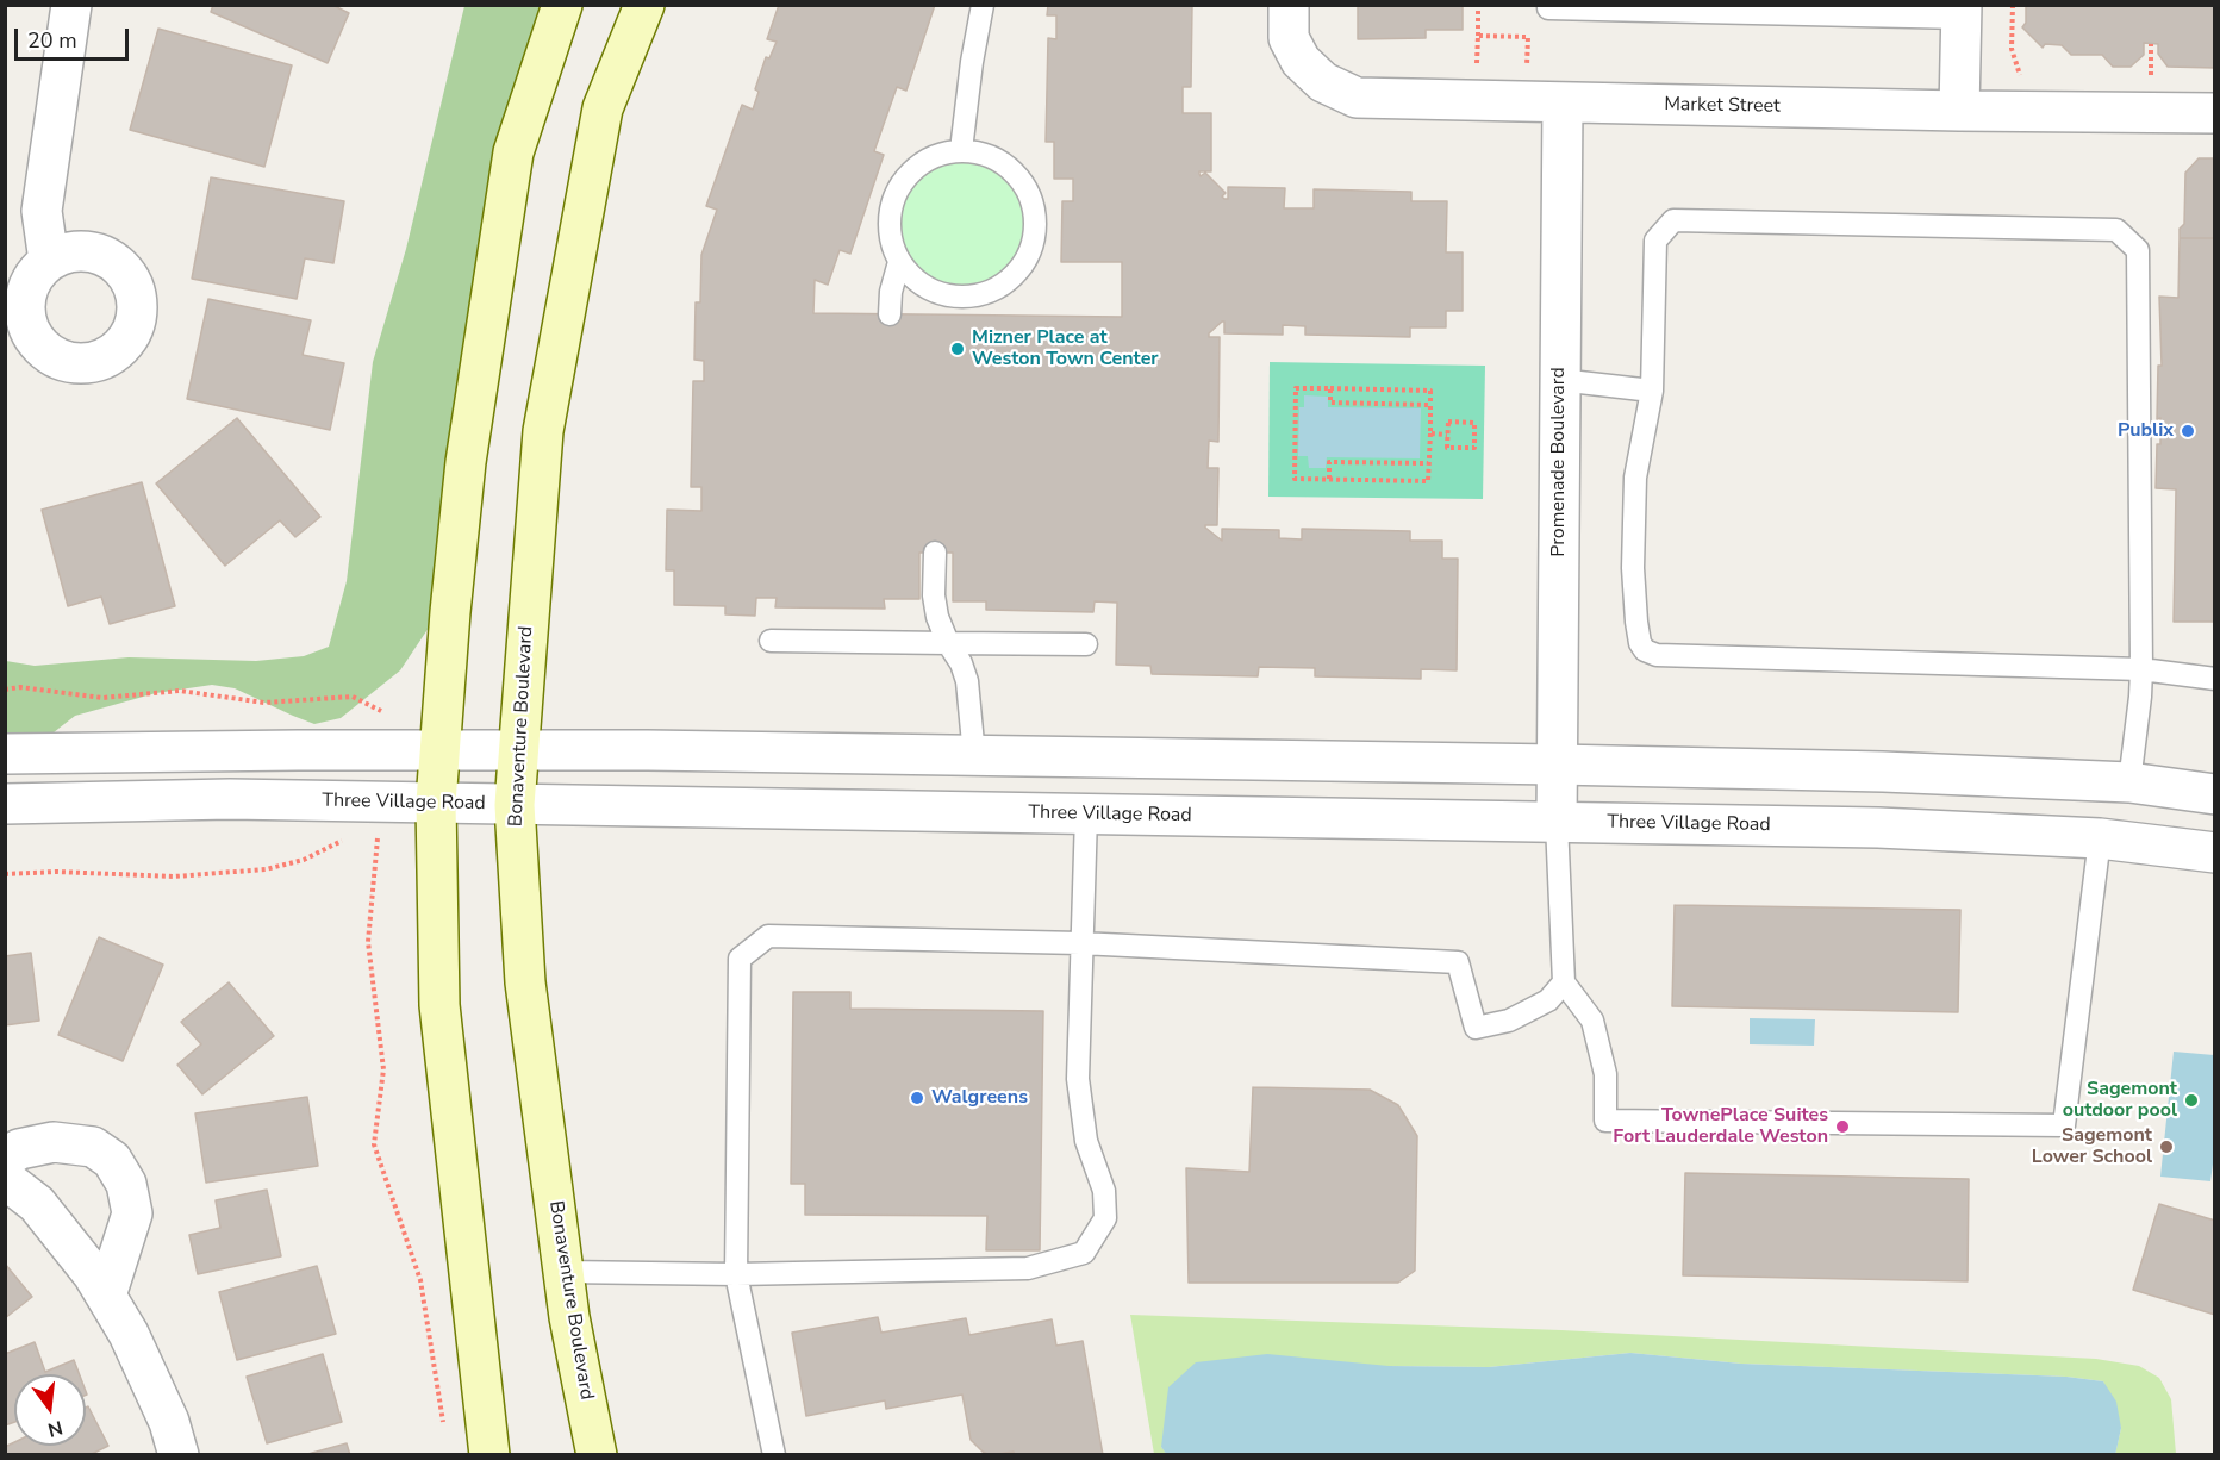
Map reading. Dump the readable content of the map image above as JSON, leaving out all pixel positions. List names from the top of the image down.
{
  "streets": {
    "main road": ["Bonaventure Boulevard"],
    "street": ["Market Street", "Promenade Boulevard", "Three Village Road"]
  },
  "crossings": [
    ["Market Street", "Promenade Boulevard"],
    ["Promenade Boulevard", "Three Village Road"],
    ["Bonaventure Boulevard", "Three Village Road"]
  ],
  "places": [
    "Mizner Place at Weston Town Center",
    "Publix",
    "Walgreens",
    "Sagemont outdoor pool",
    "TownePlace Suites Fort Lauderdale Weston",
    "Sagemont Lower School"
  ],
  "scale_bar": "20 m",
  "north": "bottom"
}
